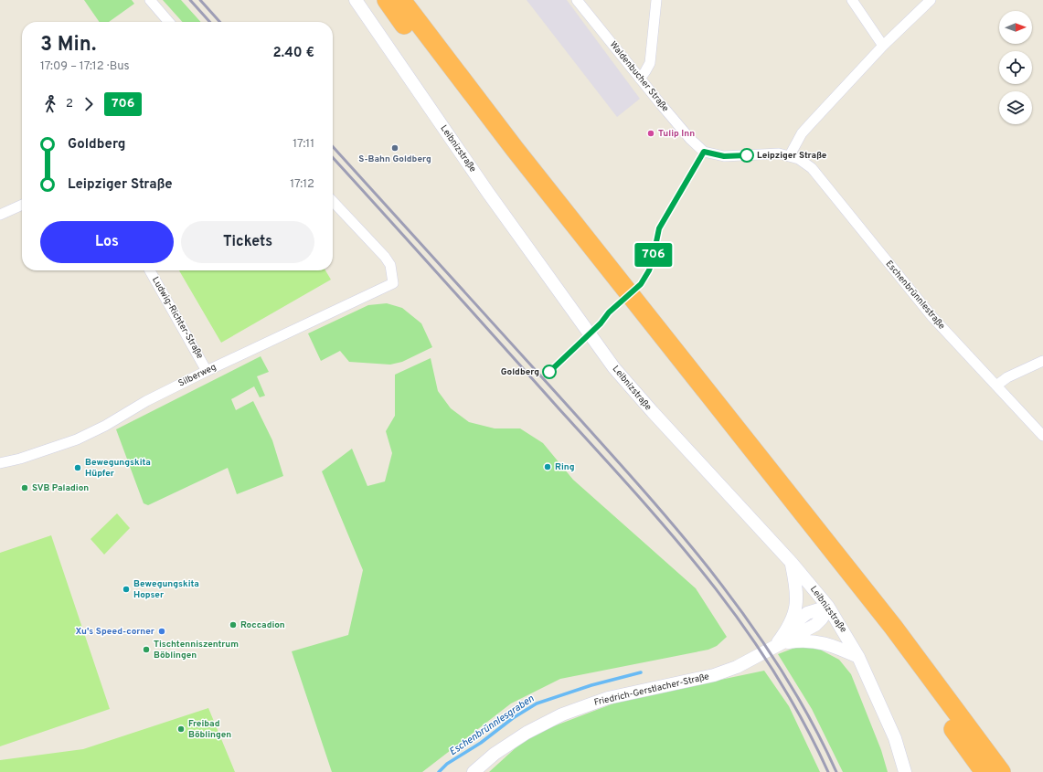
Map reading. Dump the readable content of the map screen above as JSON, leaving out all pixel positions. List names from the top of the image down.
{
  "streets": {
    "street": [
      "Waldenbucher Straße",
      "Leibnizstraße",
      "Eschenbrünnlestraße",
      "Ludwig-Richter-Straße",
      "Silberweg",
      "Friedrich-Gerstlacher-Straße"
    ]
  },
  "crossings": [
    ["Waldenbucher Straße", "Eschenbrünnlestraße"],
    ["Leibnizstraße", "Friedrich-Gerstlacher-Straße"],
    ["Ludwig-Richter-Straße", "Silberweg"]
  ],
  "water": ["Eschenbrünnlesgraben"],
  "places": [
    "Tulip Inn",
    "S-Bahn Goldberg",
    "Leipziger Straße",
    "Goldberg",
    "Ring",
    "Bewegungskita Hüpfer",
    "SVB Paladion",
    "Bewegungskita Hopser",
    "Roccadion",
    "Xu's Speed-corner",
    "Tischtenniszentrum Böblingen",
    "Freibad Böblingen"
  ],
  "lines": ["bus line 706"],
  "north": "right",
  "page": {
    "on_map": "706",
    "heading": ["3 Min.", "17:09 – 17:12 · Bus", "2.40 €"],
    "legs": ["2", "706"],
    "list": [
      {
        "name": "Goldberg",
        "value": "17:11"
      },
      {
        "name": "Leipziger Straße",
        "value": "17:12"
      }
    ],
    "buttons": ["Los", "Tickets"]
  }
}
